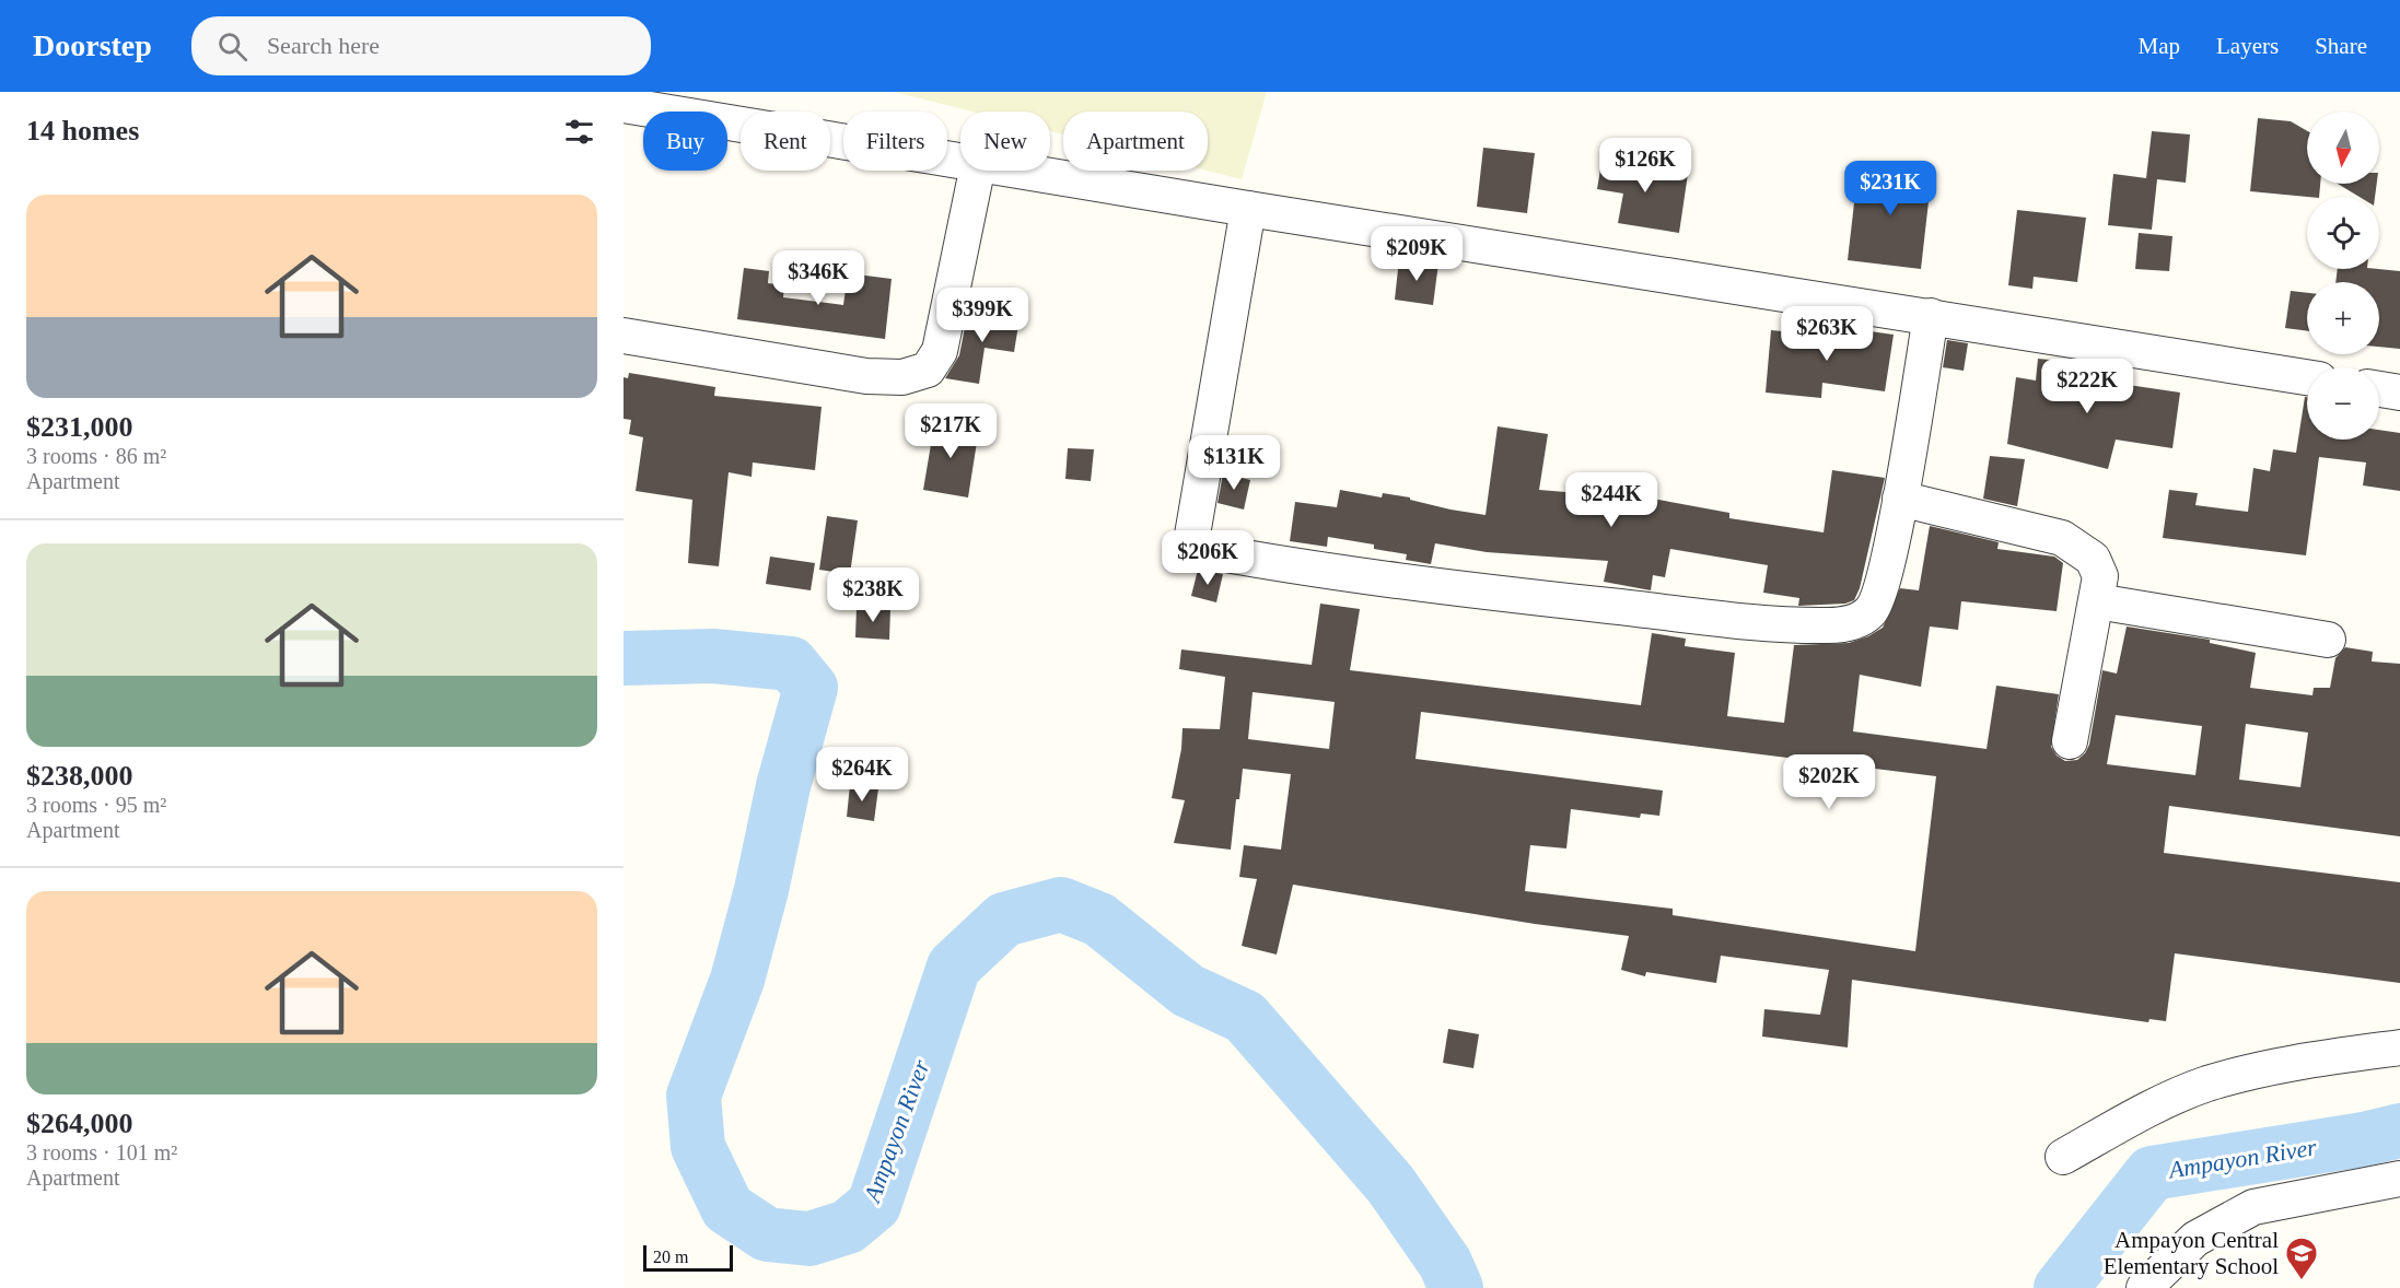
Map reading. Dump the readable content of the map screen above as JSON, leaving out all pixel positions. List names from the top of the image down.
{
  "water": ["Ampayon River"],
  "places": {
    "school or university": ["Ampayon Central Elementary School"]
  },
  "scale_bar": "20 m",
  "north": "bottom",
  "page": {
    "header": "Doorstep",
    "search": "Search here",
    "nav": ["Map", "Layers", "Share"],
    "heading": "14 homes",
    "map_buttons": ["+", "−"],
    "chip": [
      "Buy",
      "Rent",
      "Filters",
      "New",
      "Apartment"
    ],
    "price": [
      "$126K",
      "$231K",
      "$209K",
      "$346K",
      "$399K",
      "$263K",
      "$222K",
      "$217K",
      "$131K",
      "$244K",
      "$206K",
      "$238K",
      "$264K",
      "$202K"
    ],
    "list": [
      {
        "name": "$231,000",
        "note": "3 rooms · 86 m² · Apartment"
      },
      {
        "name": "$238,000",
        "note": "3 rooms · 95 m² · Apartment"
      },
      {
        "name": "$264,000",
        "note": "3 rooms · 101 m² · Apartment"
      }
    ],
    "scale": "20 m"
  }
}
